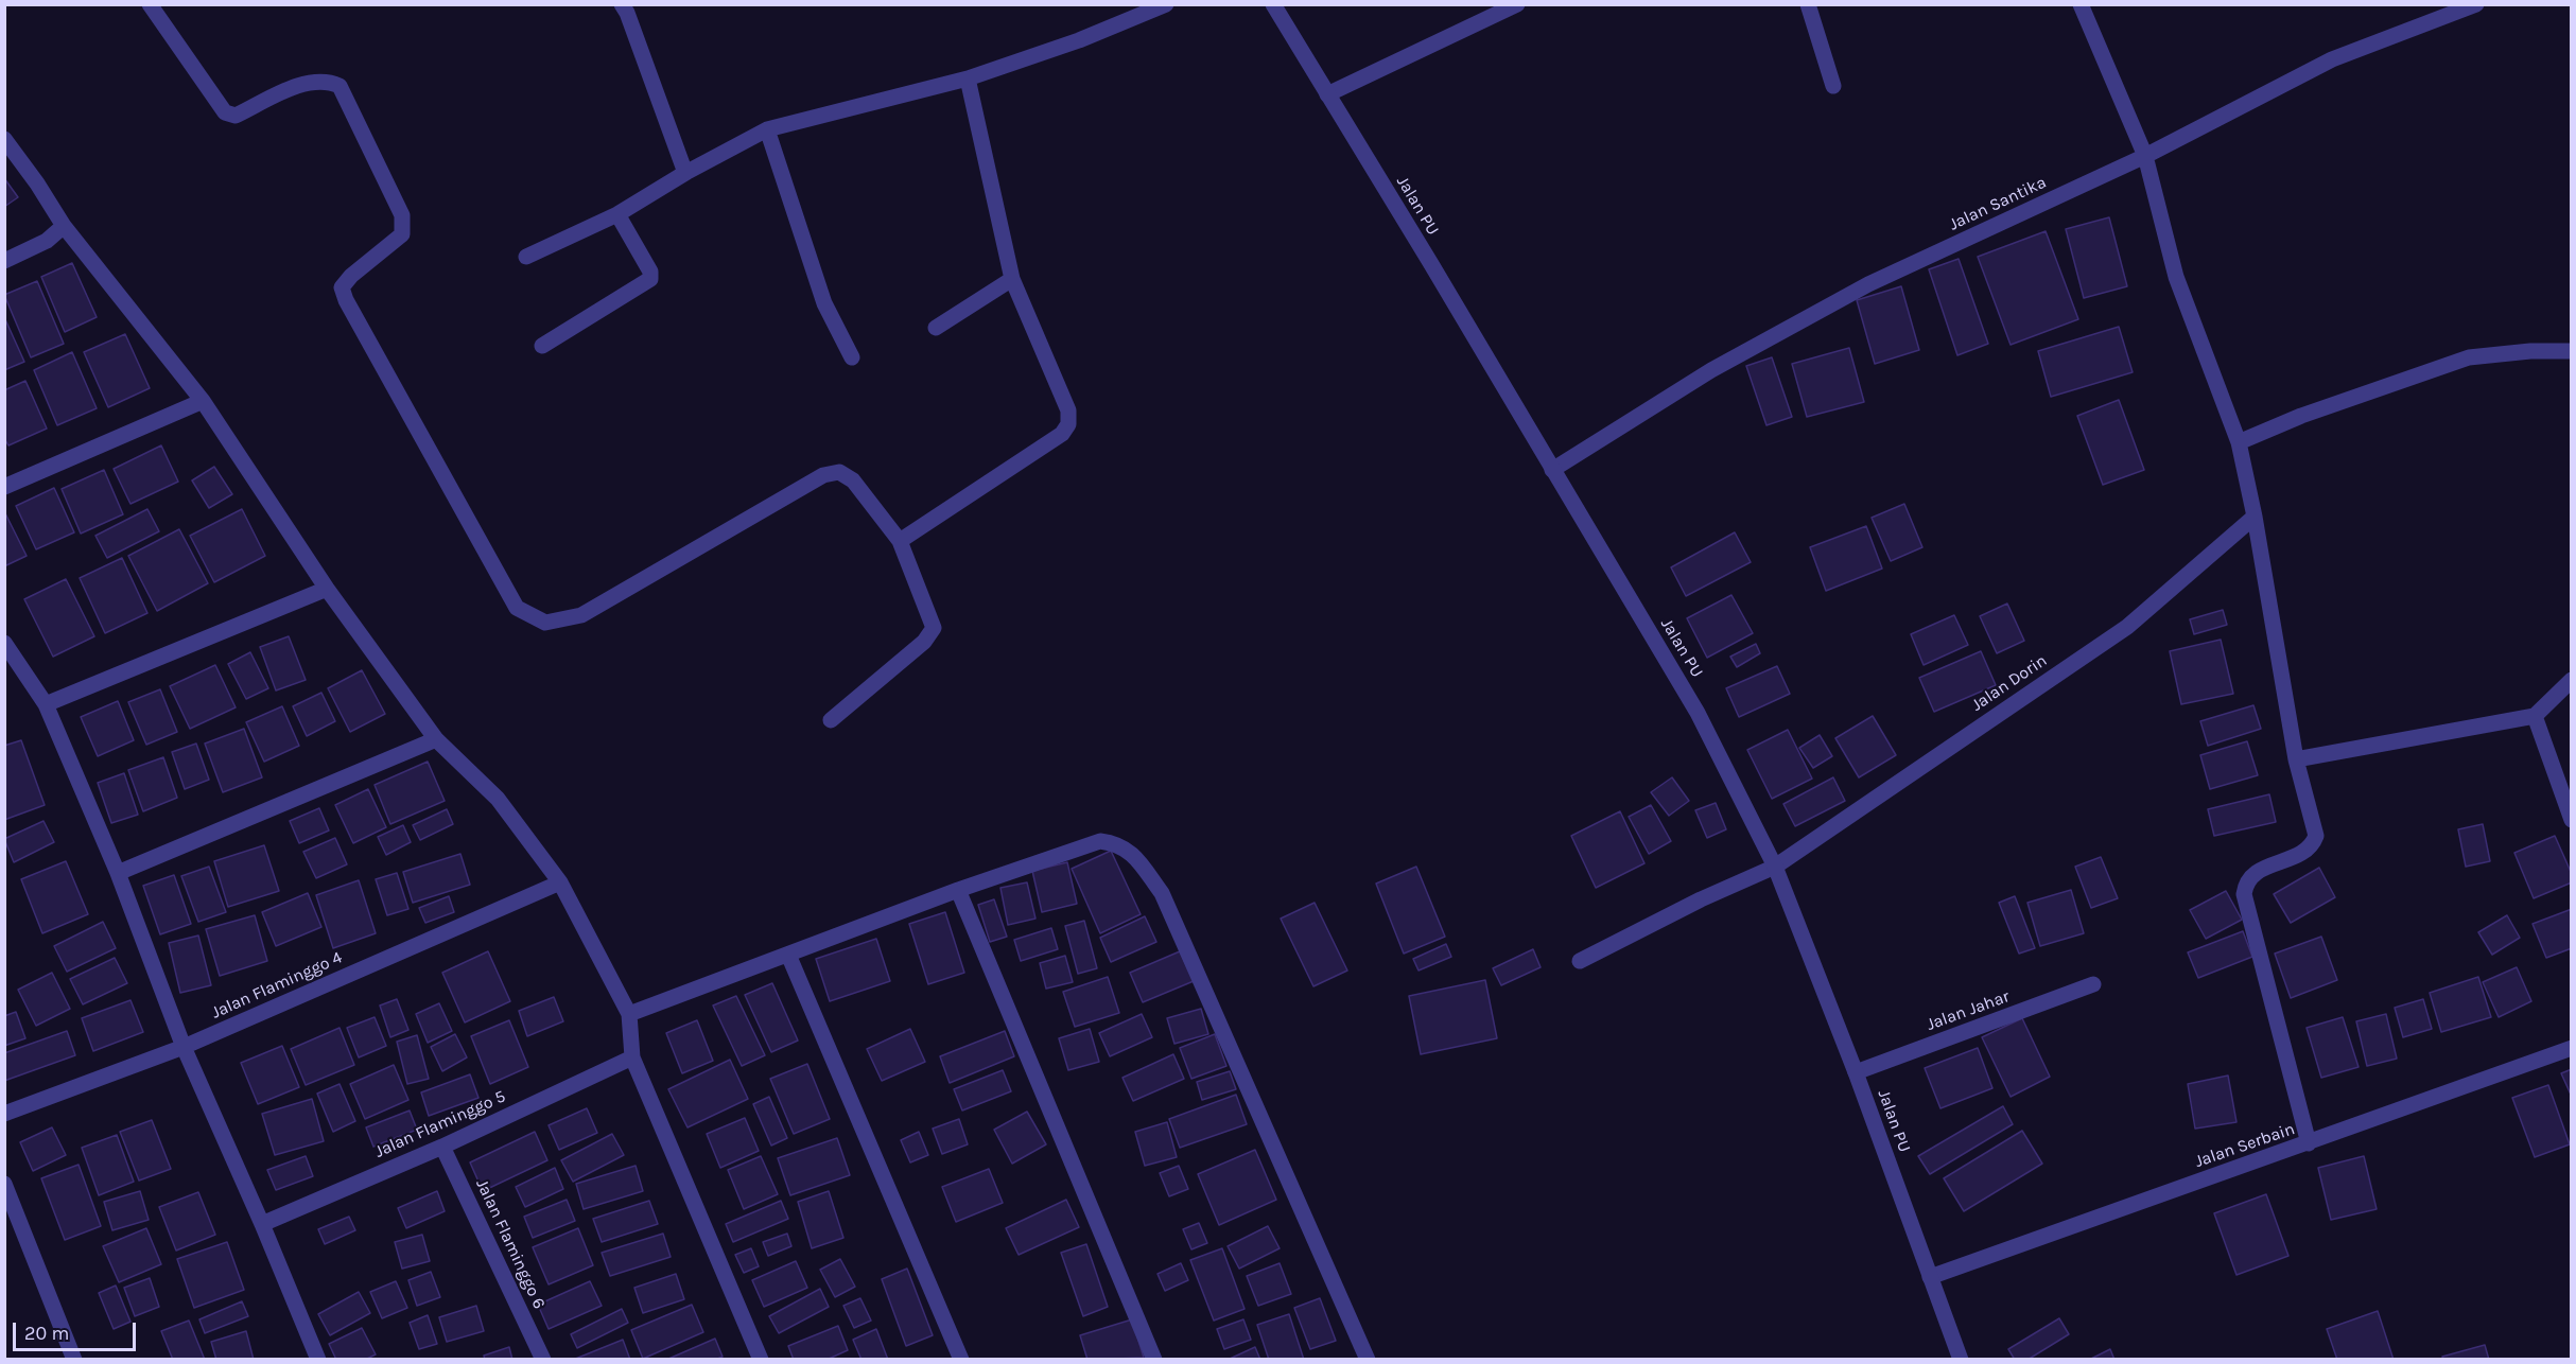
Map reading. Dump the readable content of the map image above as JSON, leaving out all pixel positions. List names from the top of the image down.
{
  "streets": {
    "street": [
      "Jalan Santika",
      "Jalan PU",
      "Jalan Dorin",
      "Jalan Flaminggo 4",
      "Jalan Jahar",
      "Jalan Flaminggo 5",
      "Jalan Serbain",
      "Jalan Flaminggo 6"
    ]
  },
  "crossings": [
    ["Jalan Santika", "Jalan PU"],
    ["Jalan PU", "Jalan Dorin"],
    ["Jalan PU", "Jalan Jahar"],
    ["Jalan PU", "Jalan Serbain"],
    ["Jalan Flaminggo 5", "Jalan Flaminggo 6"]
  ],
  "scale_bar": "20 m"
}
